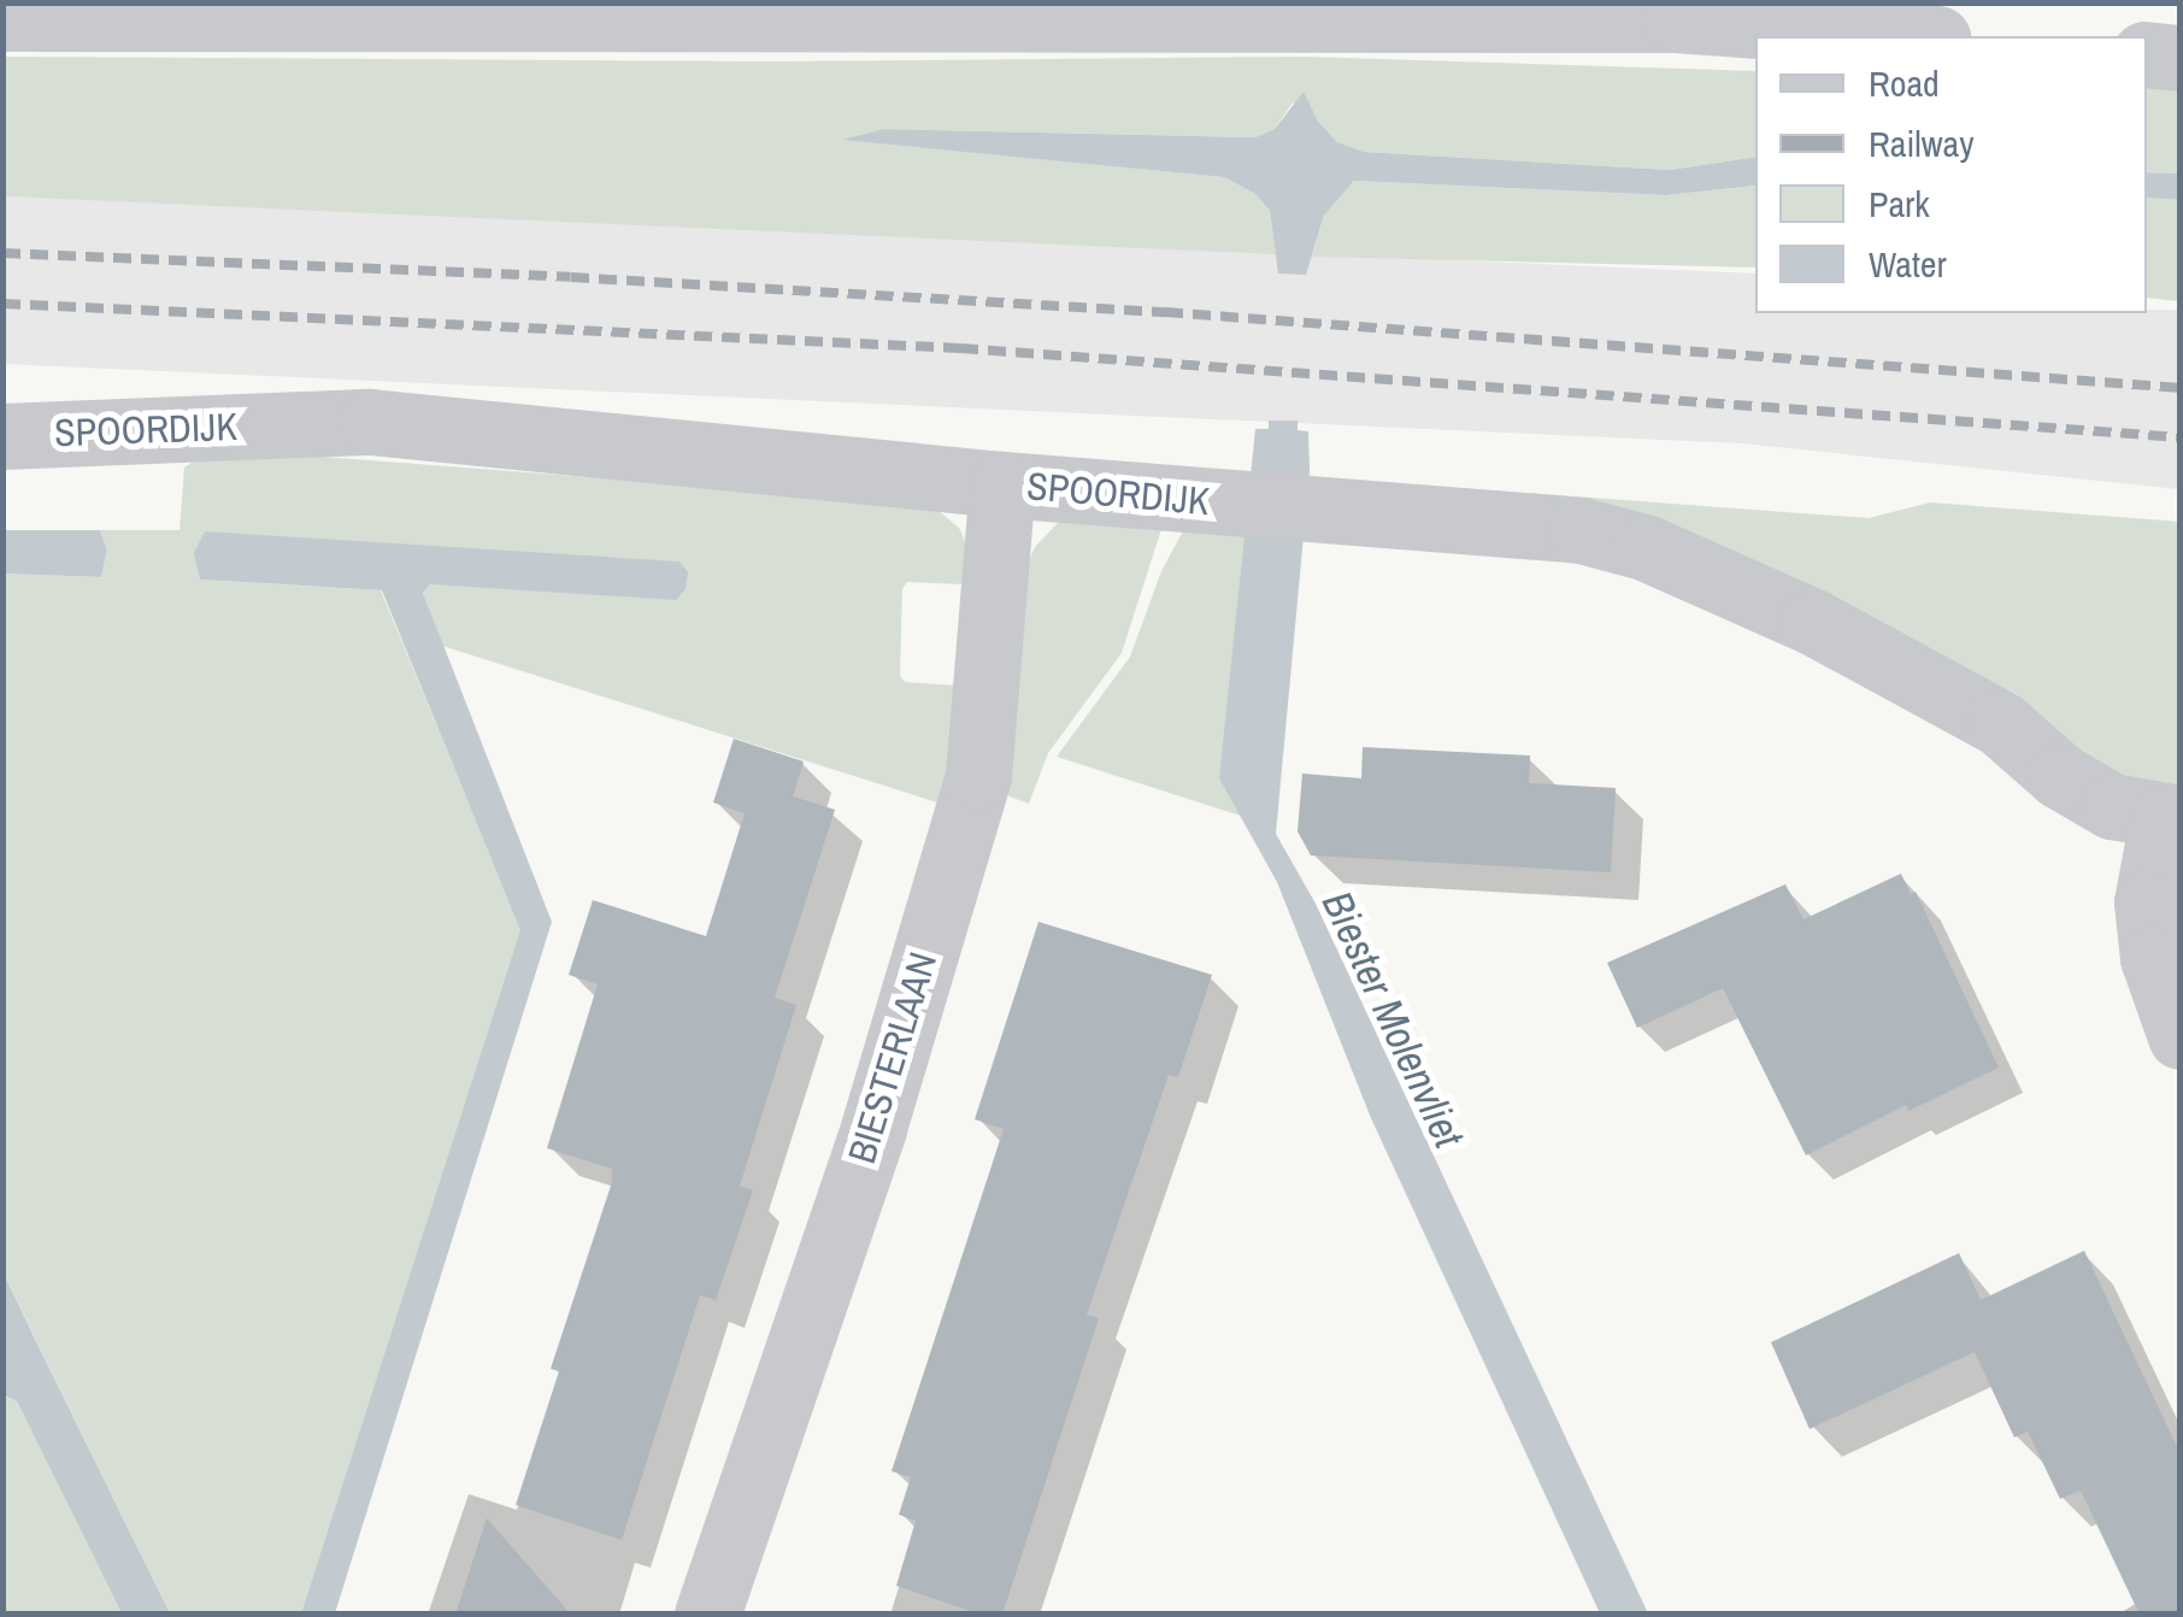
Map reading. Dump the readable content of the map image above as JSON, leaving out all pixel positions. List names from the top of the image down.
{
  "streets": {
    "street": ["SPOORDIJK", "BIESTERLAAN"]
  },
  "crossings": [
    ["SPOORDIJK", "BIESTERLAAN"]
  ],
  "water": ["Biester Molenvliet"],
  "legend": [
    "Road",
    "Railway",
    "Park",
    "Water"
  ]
}
